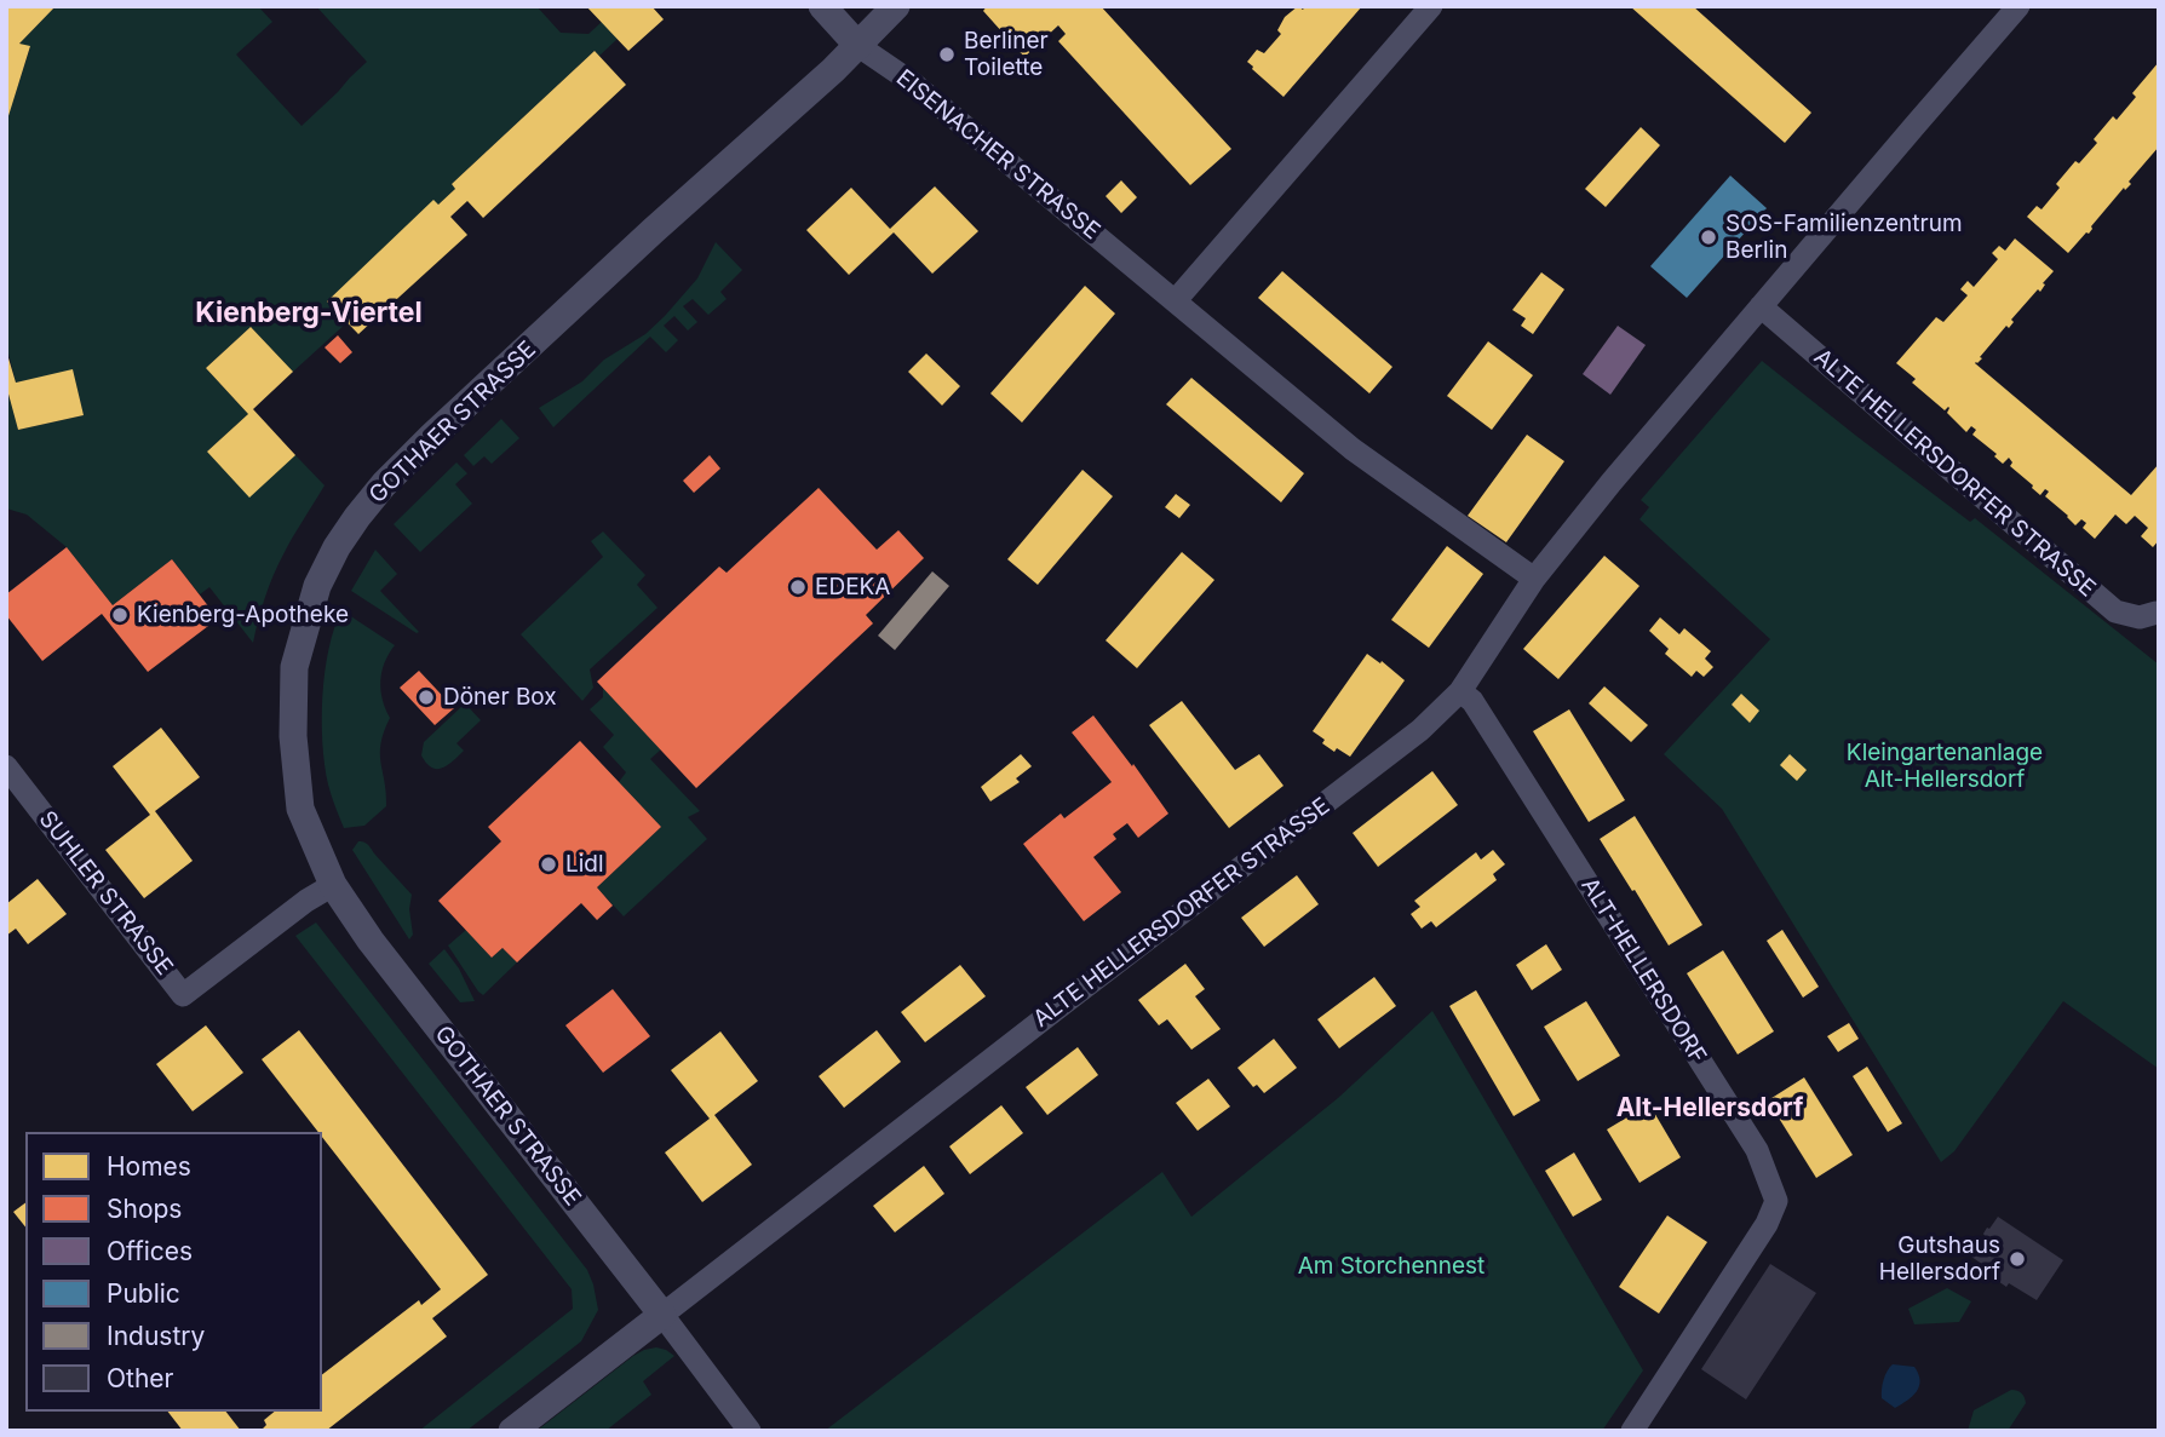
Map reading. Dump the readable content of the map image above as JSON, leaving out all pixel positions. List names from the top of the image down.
{
  "streets": {
    "street": [
      "EISENACHER STRASSE",
      "GOTHAER STRASSE",
      "ALTE HELLERSDORFER STRASSE",
      "SUHLER STRASSE",
      "ALT-HELLERSDORF"
    ]
  },
  "crossings": [
    ["EISENACHER STRASSE", "GOTHAER STRASSE"],
    ["EISENACHER STRASSE", "ALTE HELLERSDORFER STRASSE"],
    ["GOTHAER STRASSE", "ALTE HELLERSDORFER STRASSE"],
    ["GOTHAER STRASSE", "SUHLER STRASSE"],
    ["ALTE HELLERSDORFER STRASSE", "ALT-HELLERSDORF"]
  ],
  "districts": ["Kienberg-Viertel", "Alt-Hellersdorf"],
  "parks": ["Kleingartenanlage Alt-Hellersdorf", "Am Storchennest"],
  "places": [
    "Berliner Toilette",
    "SOS-Familienzentrum Berlin",
    "EDEKA",
    "Kienberg-Apotheke",
    "Döner Box",
    "Lidl",
    "Gutshaus Hellersdorf"
  ],
  "legend": [
    "Homes",
    "Shops",
    "Offices",
    "Public",
    "Industry",
    "Other"
  ]
}
